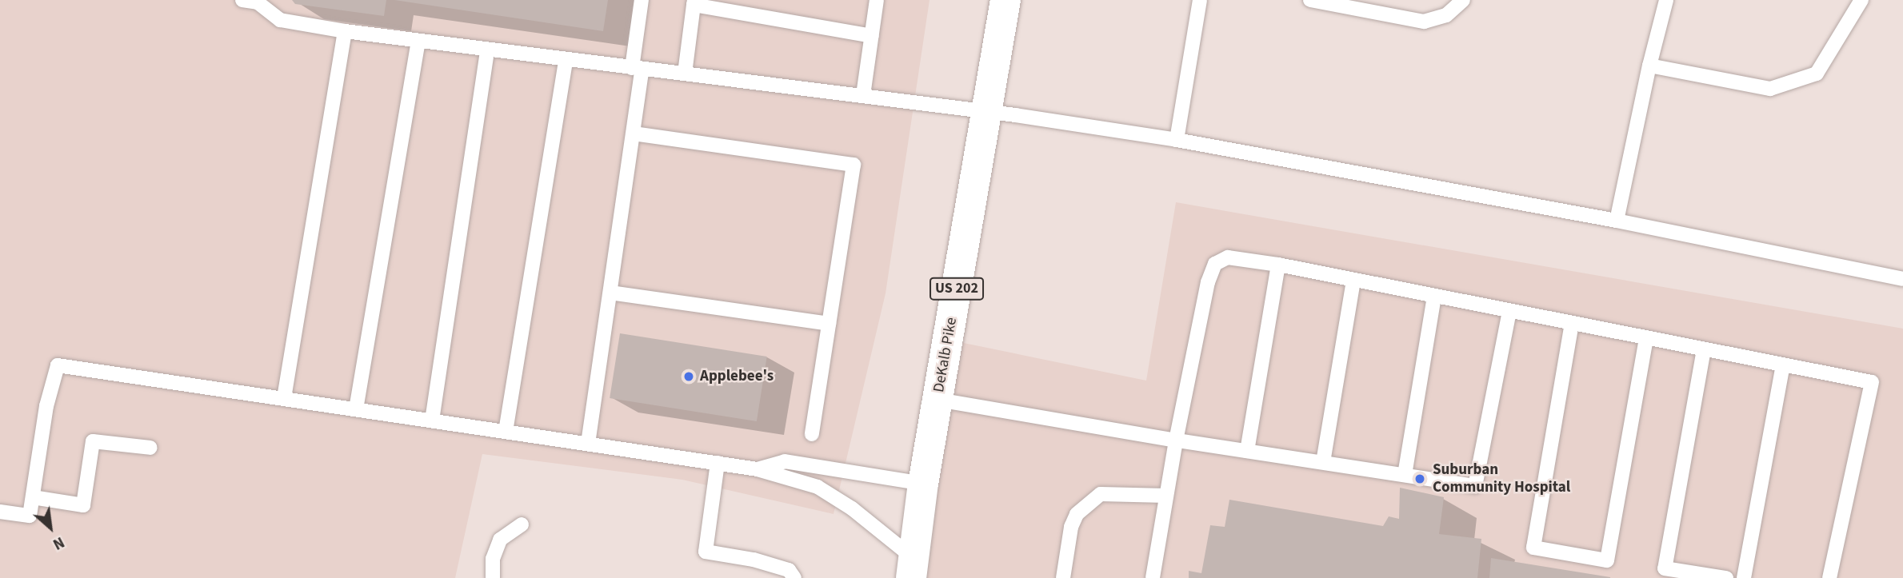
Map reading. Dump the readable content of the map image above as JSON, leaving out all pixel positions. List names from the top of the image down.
{
  "streets": {
    "highway": ["US 202", "DeKalb Pike"]
  },
  "places": ["Applebee's", "Suburban Community Hospital"],
  "north": "bottom right"
}
